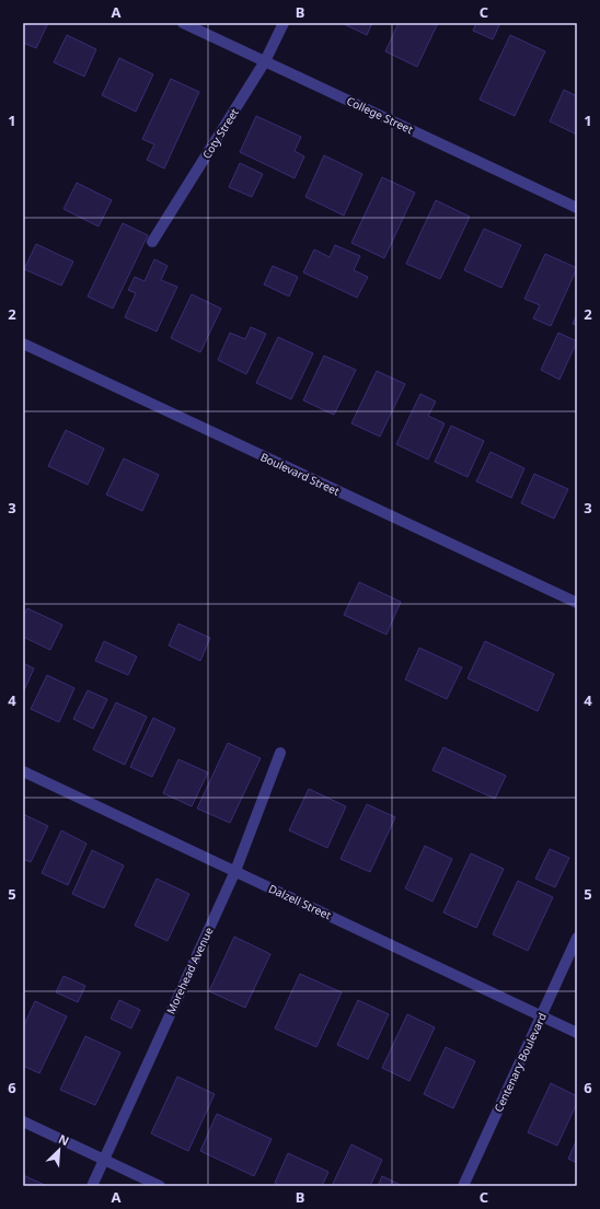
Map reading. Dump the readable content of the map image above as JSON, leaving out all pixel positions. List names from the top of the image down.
{
  "streets": {
    "street": [
      "College Street",
      "Coty Street",
      "Boulevard Street",
      "Dalzell Street",
      "Morehead Avenue",
      "Centenary Boulevard"
    ]
  },
  "crossings": [
    ["College Street", "Coty Street"],
    ["Dalzell Street", "Morehead Avenue"],
    ["Dalzell Street", "Centenary Boulevard"]
  ],
  "north": "top right",
  "grid": {
    "columns": ["A", "B", "C"],
    "rows": [
      "1",
      "2",
      "3",
      "4",
      "5",
      "6"
    ]
  }
}
